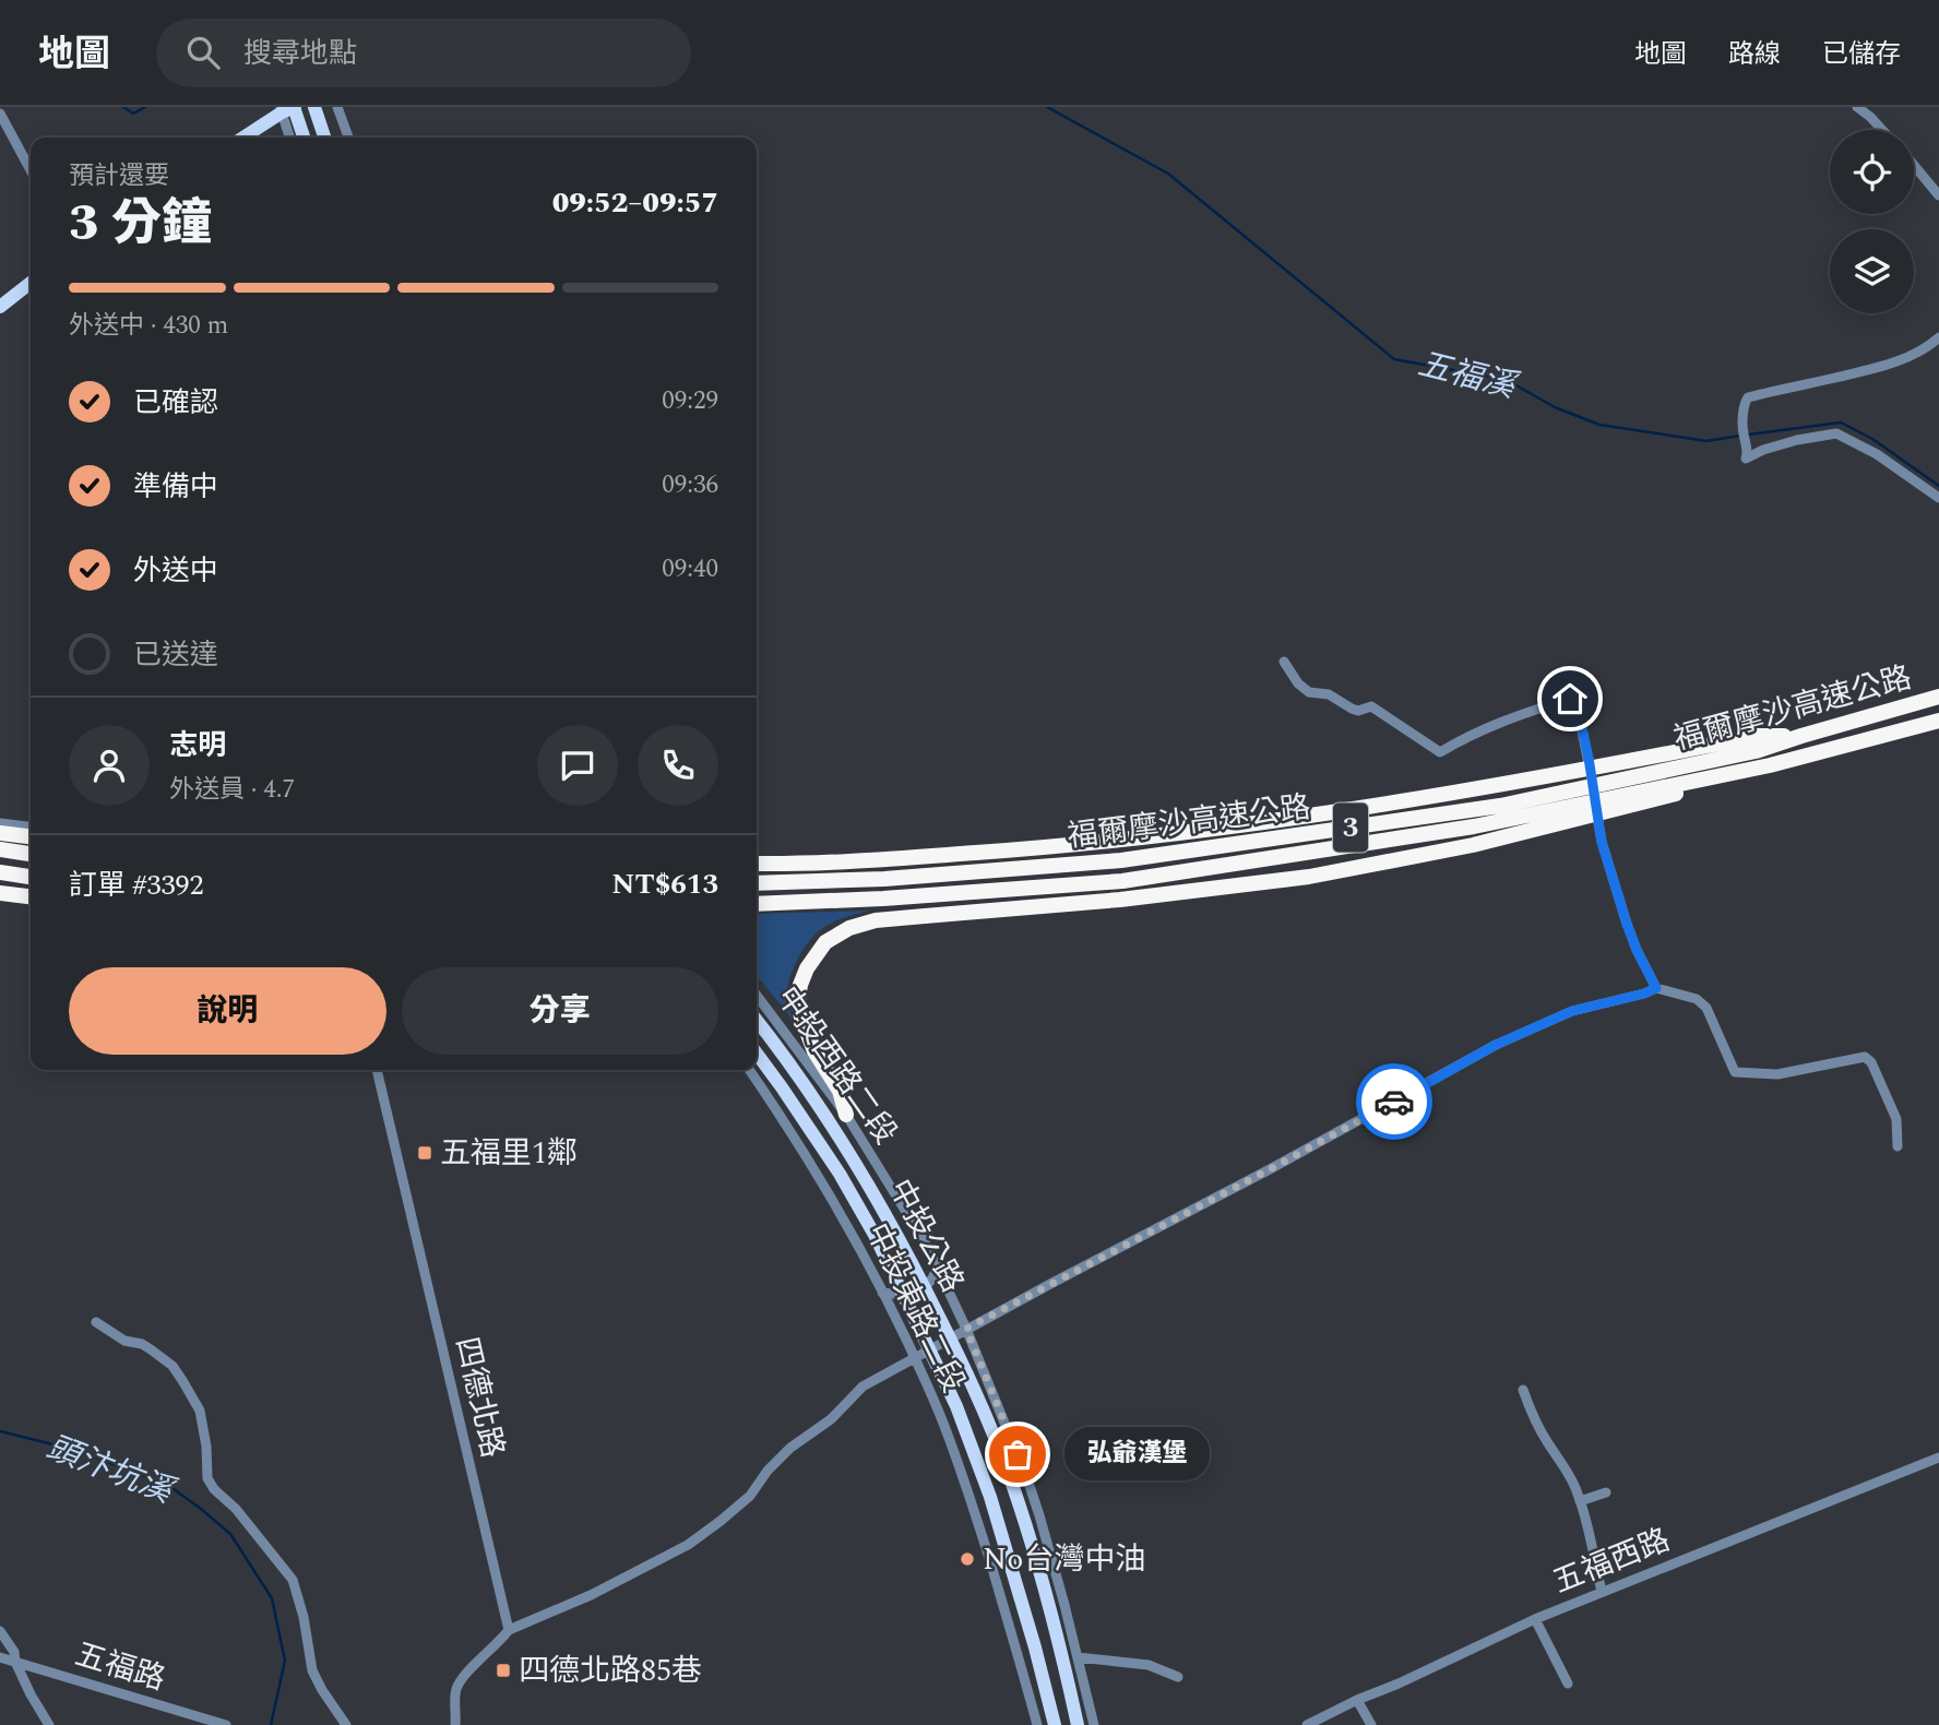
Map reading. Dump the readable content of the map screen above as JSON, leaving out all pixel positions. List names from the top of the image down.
{
  "streets": {
    "highway": ["福爾摩沙高速公路", "3"],
    "main road": ["中投公路"],
    "street": [
      "中投西路二段",
      "中投東路二段",
      "四德北路",
      "五福西路",
      "五福路"
    ]
  },
  "water": ["五福溪", "頭汴坑溪"],
  "places": {
    "transit": ["五福里1鄰", "四德北路85巷"],
    "other": ["弘爺漢堡", "No台灣中油"]
  },
  "page": {
    "header": "地圖",
    "search": "搜尋地點",
    "nav": ["地圖", "路線", "已儲存"],
    "heading": ["3 分鐘", "預計還要", "09:52–09:57"],
    "panel": [
      "志明",
      "外送員 · 4.7",
      "訂單 #3392",
      "NT$613"
    ],
    "bar": "外送中 · 430 m",
    "list": [
      ["已確認", "09:29"],
      ["準備中", "09:36"],
      ["外送中", "09:40"],
      "已送達"
    ],
    "buttons": ["說明", "分享"],
    "bubble": "弘爺漢堡"
  }
}
